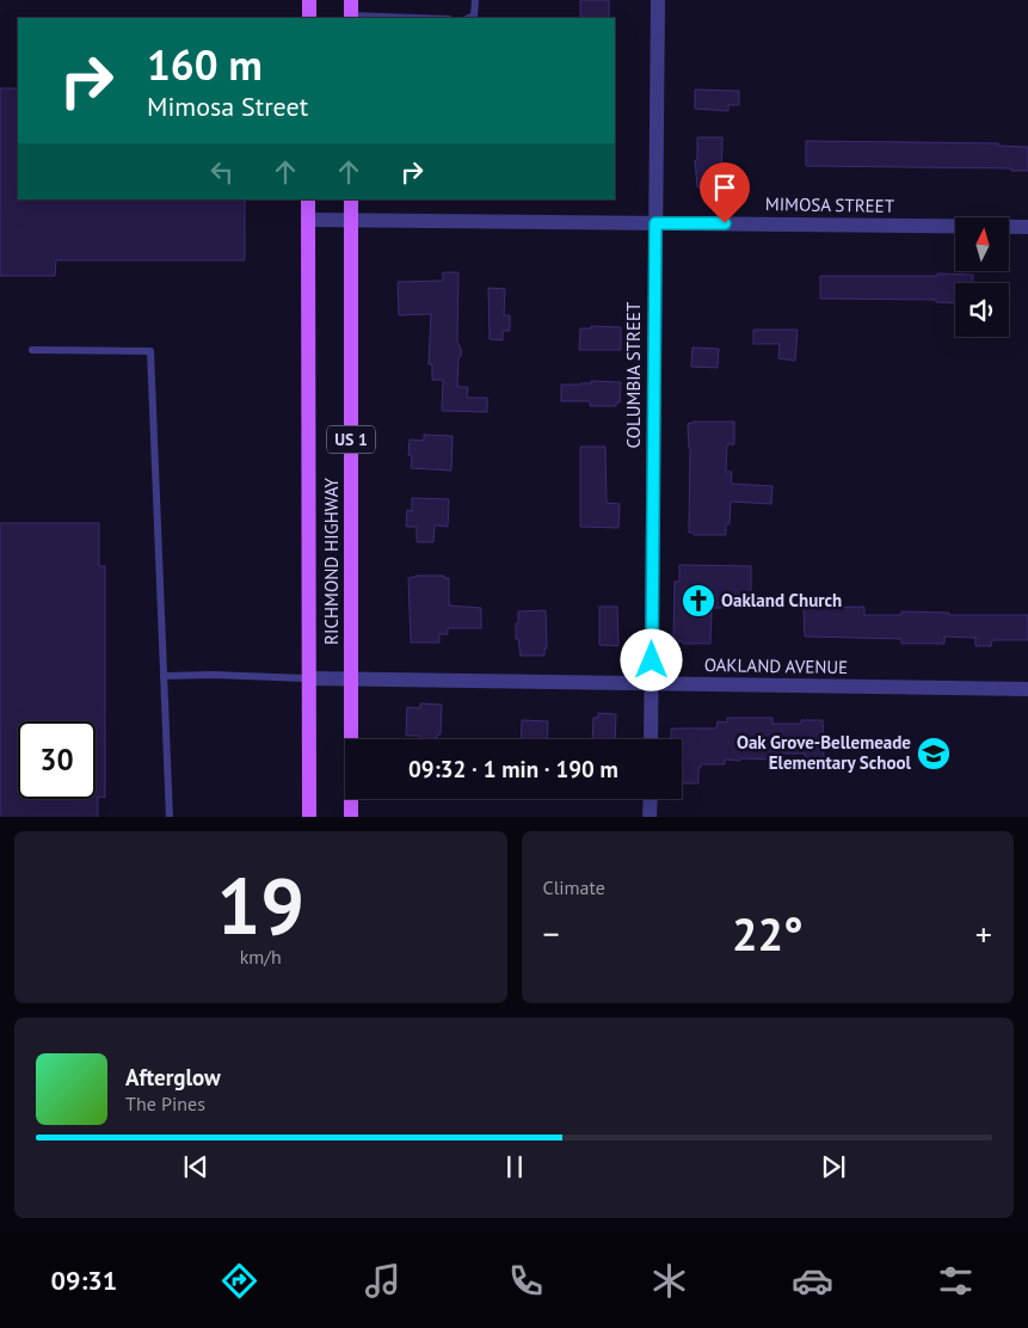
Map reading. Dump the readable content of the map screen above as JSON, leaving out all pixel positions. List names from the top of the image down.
{
  "streets": {
    "main road": ["US 1", "RICHMOND HIGHWAY"],
    "street": ["MIMOSA STREET", "COLUMBIA STREET", "OAKLAND AVENUE"]
  },
  "crossings": [
    ["MIMOSA STREET", "COLUMBIA STREET"],
    ["MIMOSA STREET", "RICHMOND HIGHWAY"],
    ["COLUMBIA STREET", "OAKLAND AVENUE"],
    ["RICHMOND HIGHWAY", "OAKLAND AVENUE"]
  ],
  "places": {
    "church": ["Oakland Church"],
    "school or university": ["Oak Grove-Bellemeade Elementary School"]
  },
  "north": "top",
  "page": {
    "turn": ["160 m", "Mimosa Street"],
    "limit": "30",
    "trip": "09:32 · 1 min · 190 m",
    "tile": [
      ["19", "km/h"],
      "Climate"
    ],
    "heat": ["−", "22°", "+"],
    "song": ["Afterglow", "The Pines"],
    "tabs": "09:31"
  }
}
